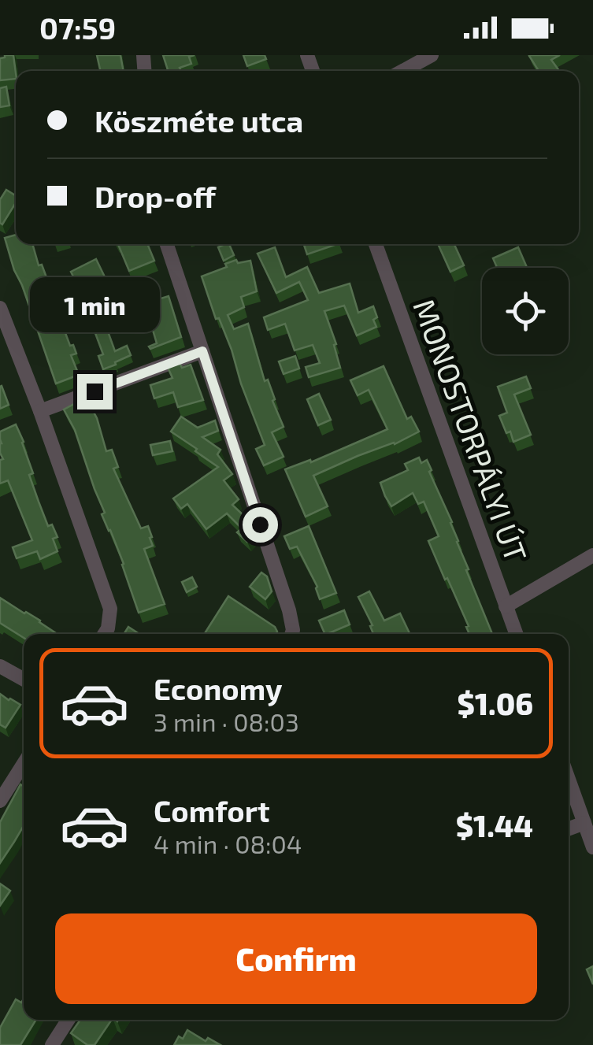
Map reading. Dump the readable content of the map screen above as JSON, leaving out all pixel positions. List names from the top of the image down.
{
  "streets": {
    "street": ["MONOSTORPÁLYI ÚT"]
  },
  "page": {
    "status": "07:59",
    "banner": ["Köszméte utca", "Drop-off"],
    "bubble": "1 min",
    "list": [
      {
        "name": "Economy",
        "note": "3 min · 08:03",
        "value": "$1.06"
      },
      {
        "name": "Comfort",
        "note": "4 min · 08:04",
        "value": "$1.44"
      }
    ],
    "buttons": "Confirm"
  }
}
